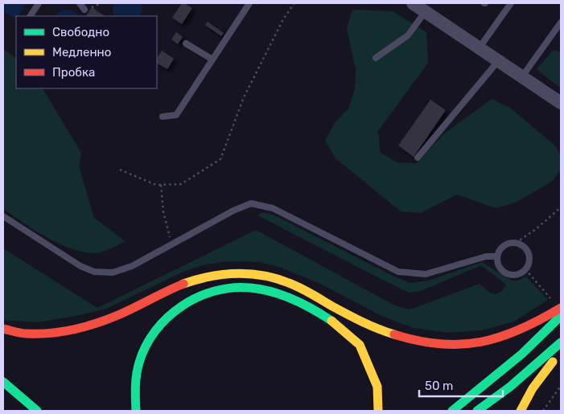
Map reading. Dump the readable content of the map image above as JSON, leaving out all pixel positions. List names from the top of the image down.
{
  "legend": ["Свободно", "Медленно", "Пробка"],
  "scale_bar": "50 m"
}
